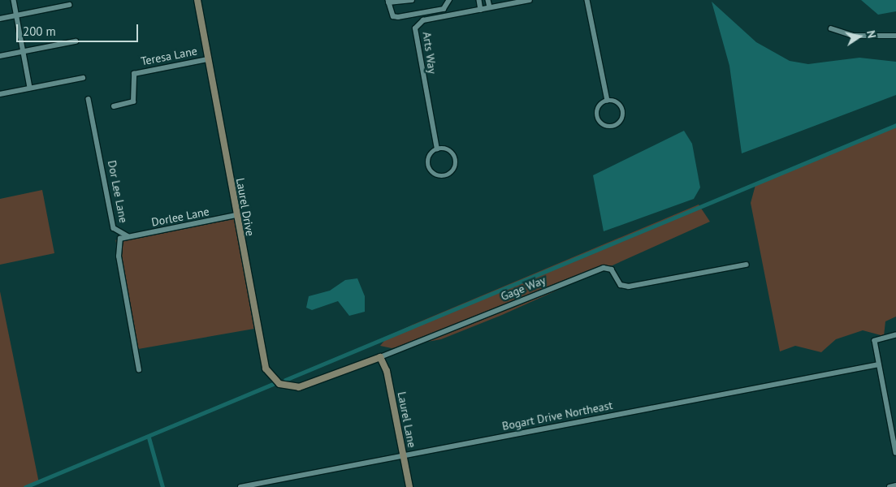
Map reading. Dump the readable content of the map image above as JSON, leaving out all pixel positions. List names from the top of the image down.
{
  "streets": {
    "street": [
      "Arts Way",
      "Teresa Lane",
      "Dor Lee Lane",
      "Laurel Drive",
      "Dorlee Lane",
      "Gage Way",
      "Bogart Drive Northeast",
      "Laurel Lane"
    ]
  },
  "crossings": [
    ["Teresa Lane", "Laurel Drive"],
    ["Dor Lee Lane", "Dorlee Lane"],
    ["Laurel Drive", "Dorlee Lane"],
    ["Laurel Drive", "Gage Way"],
    ["Gage Way", "Laurel Lane"],
    ["Bogart Drive Northeast", "Laurel Lane"]
  ],
  "scale_bar": "200 m",
  "north": "right"
}
